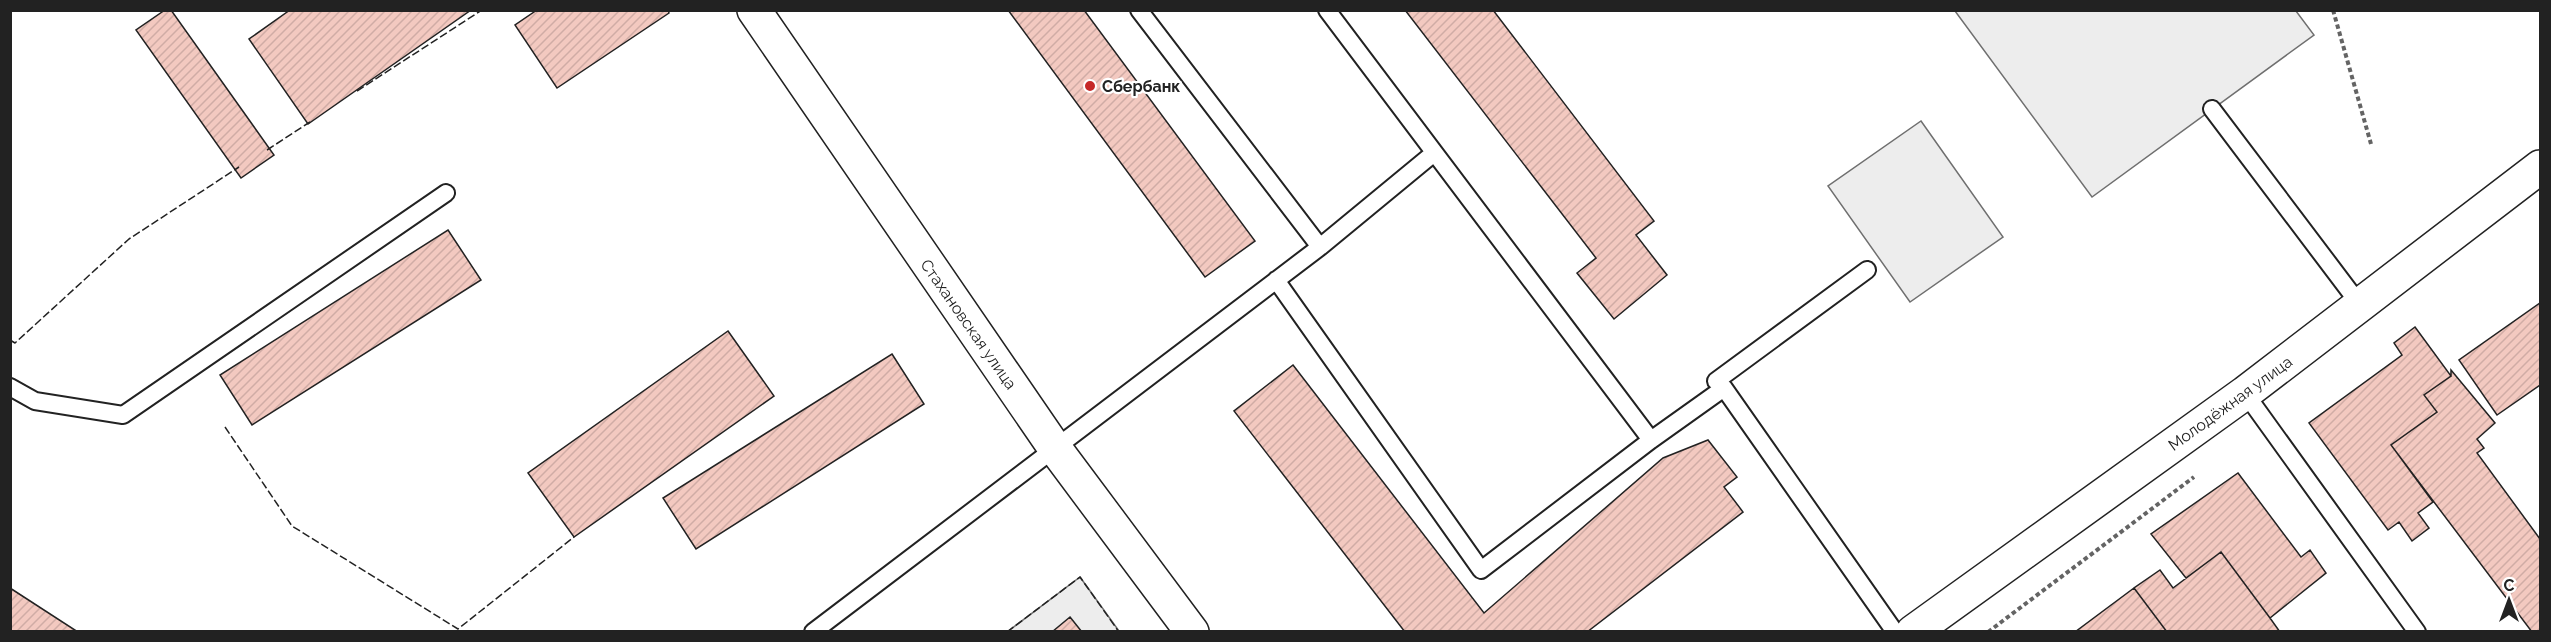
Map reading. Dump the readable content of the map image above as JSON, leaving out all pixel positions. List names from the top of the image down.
{
  "streets": {
    "street": ["Стахановская улица", "Молодёжная улица"]
  },
  "places": ["Сбербанк"],
  "north": "top"
}
